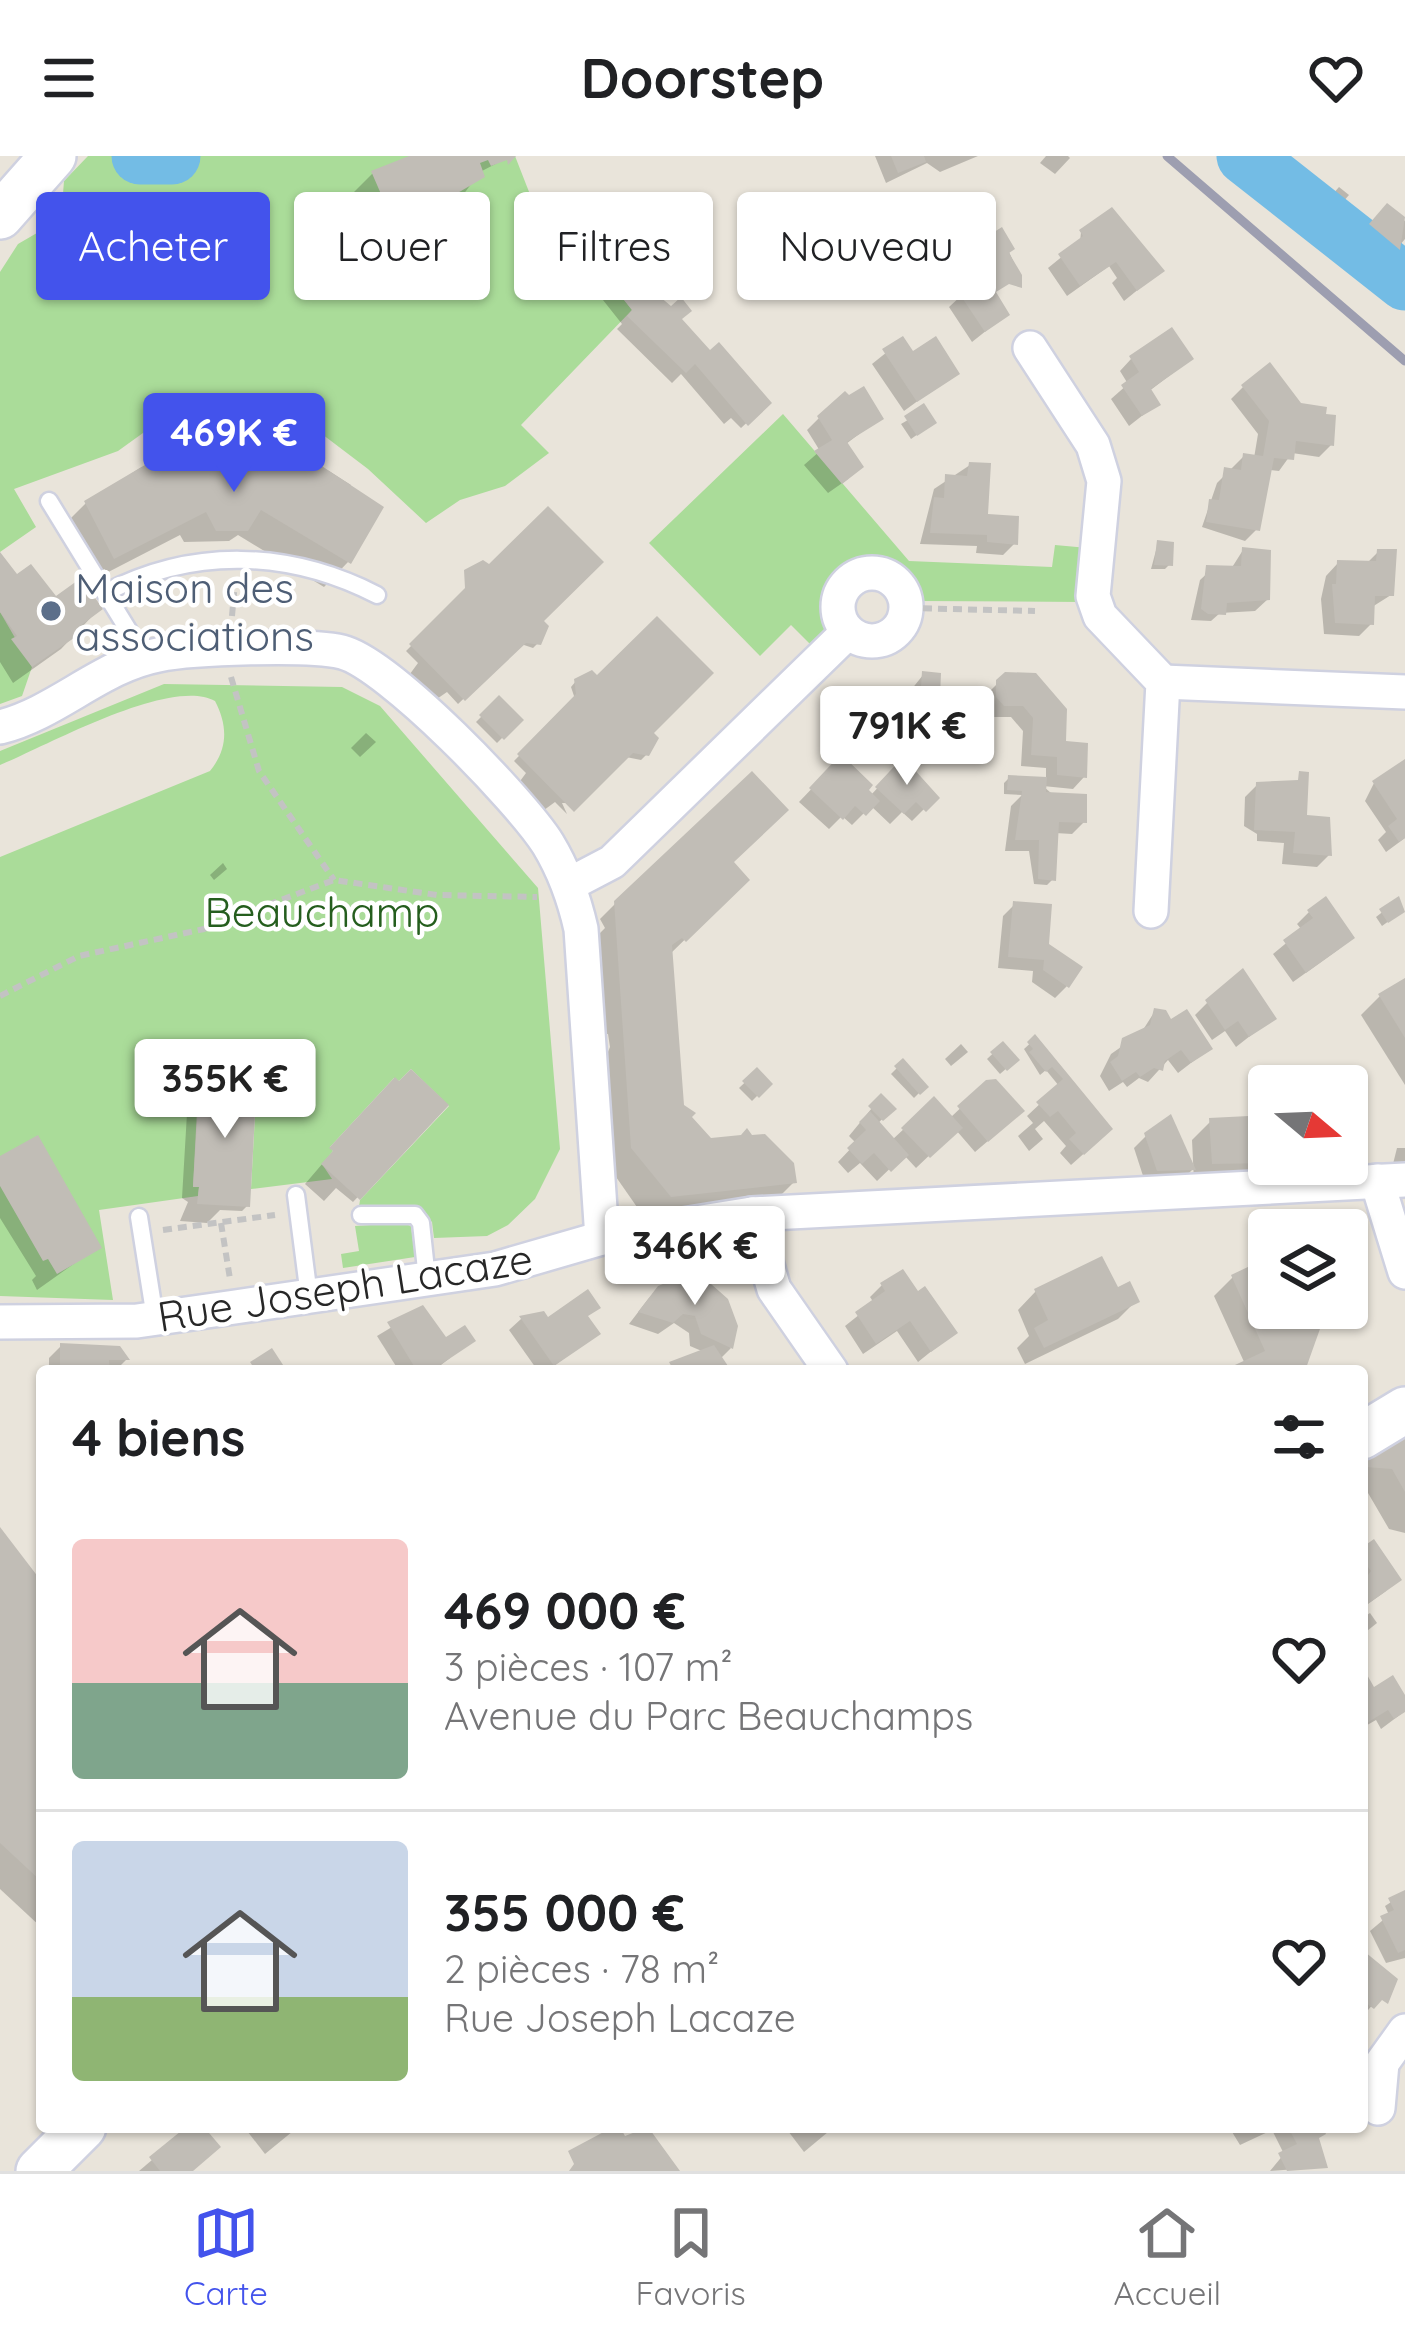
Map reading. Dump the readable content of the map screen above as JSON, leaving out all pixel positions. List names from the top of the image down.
{
  "streets": {
    "street": ["Rue Joseph Lacaze"]
  },
  "parks": ["Beauchamp"],
  "places": ["Maison des associations"],
  "north": "right",
  "page": {
    "header": "Doorstep",
    "chip": [
      "Acheter",
      "Louer",
      "Filtres",
      "Nouveau"
    ],
    "price": [
      "469K €",
      "791K €",
      "355K €",
      "346K €"
    ],
    "heading": "4 biens",
    "list": [
      {
        "name": "469 000 €",
        "note": "3 pièces · 107 m² · Avenue du Parc Beauchamps"
      },
      {
        "name": "355 000 €",
        "note": "2 pièces · 78 m² · Rue Joseph Lacaze"
      }
    ],
    "tabs": ["Carte", "Favoris", "Accueil"]
  }
}
